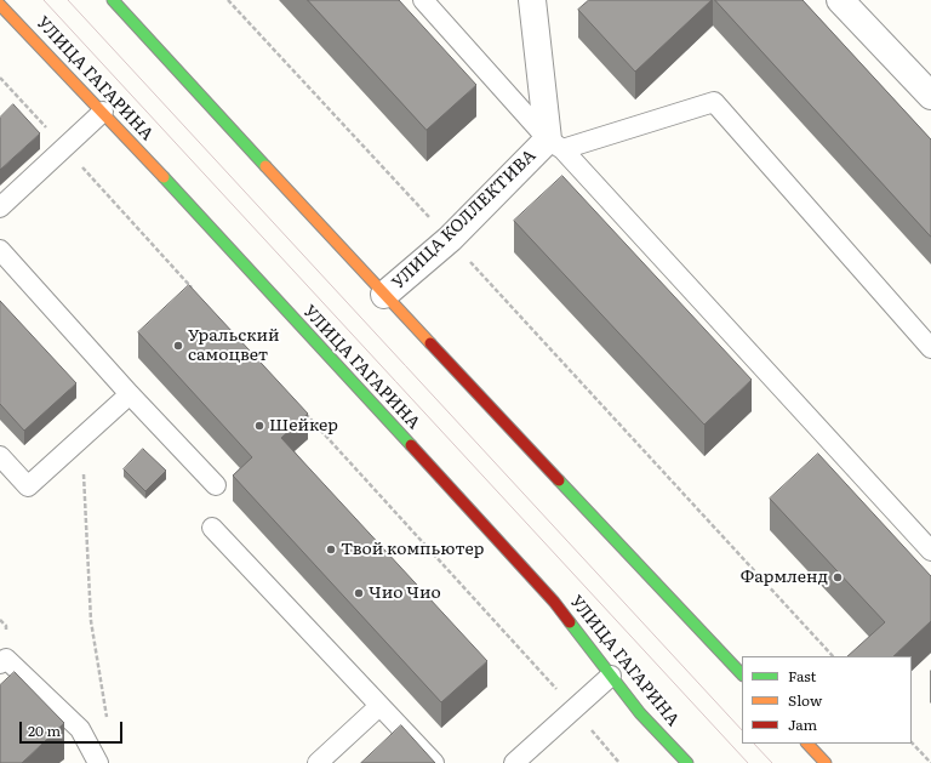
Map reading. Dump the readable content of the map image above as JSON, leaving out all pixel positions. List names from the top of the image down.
{
  "streets": {
    "main road": ["УЛИЦА ГАГАРИНА"],
    "street": ["УЛИЦА КОЛЛЕКТИВА"]
  },
  "places": [
    "Уральский самоцвет",
    "Шейкер",
    "Твой компьютер",
    "Фармленд",
    "Чио Чио"
  ],
  "legend": ["Fast", "Slow", "Jam"],
  "scale_bar": "20 m"
}
